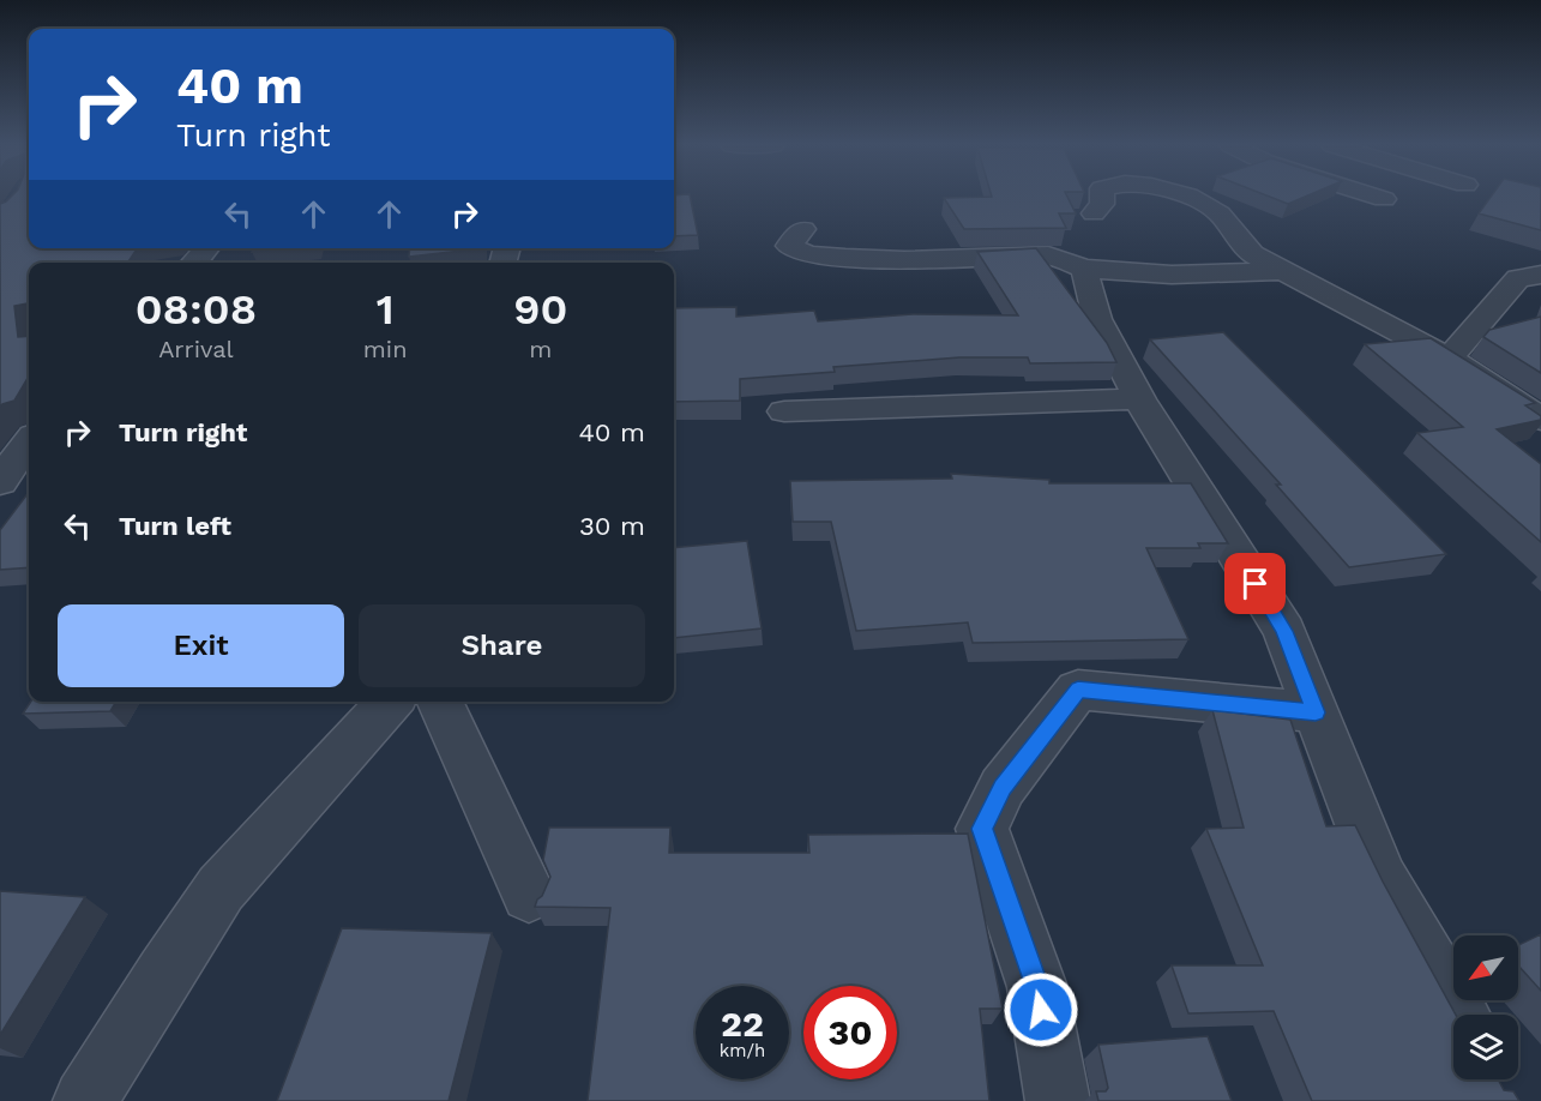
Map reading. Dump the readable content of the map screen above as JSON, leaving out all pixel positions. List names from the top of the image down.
{
  "north": "bottom left",
  "page": {
    "turn": ["40 m", "Turn right"],
    "eta": [
      "08:08",
      "Arrival",
      "1",
      "min",
      "90",
      "m"
    ],
    "list": [
      {
        "name": "Turn right",
        "value": "40 m"
      },
      {
        "name": "Turn left",
        "value": "30 m"
      }
    ],
    "buttons": ["Exit", "Share"],
    "speed": "22 km/h",
    "limit": "30"
  }
}
